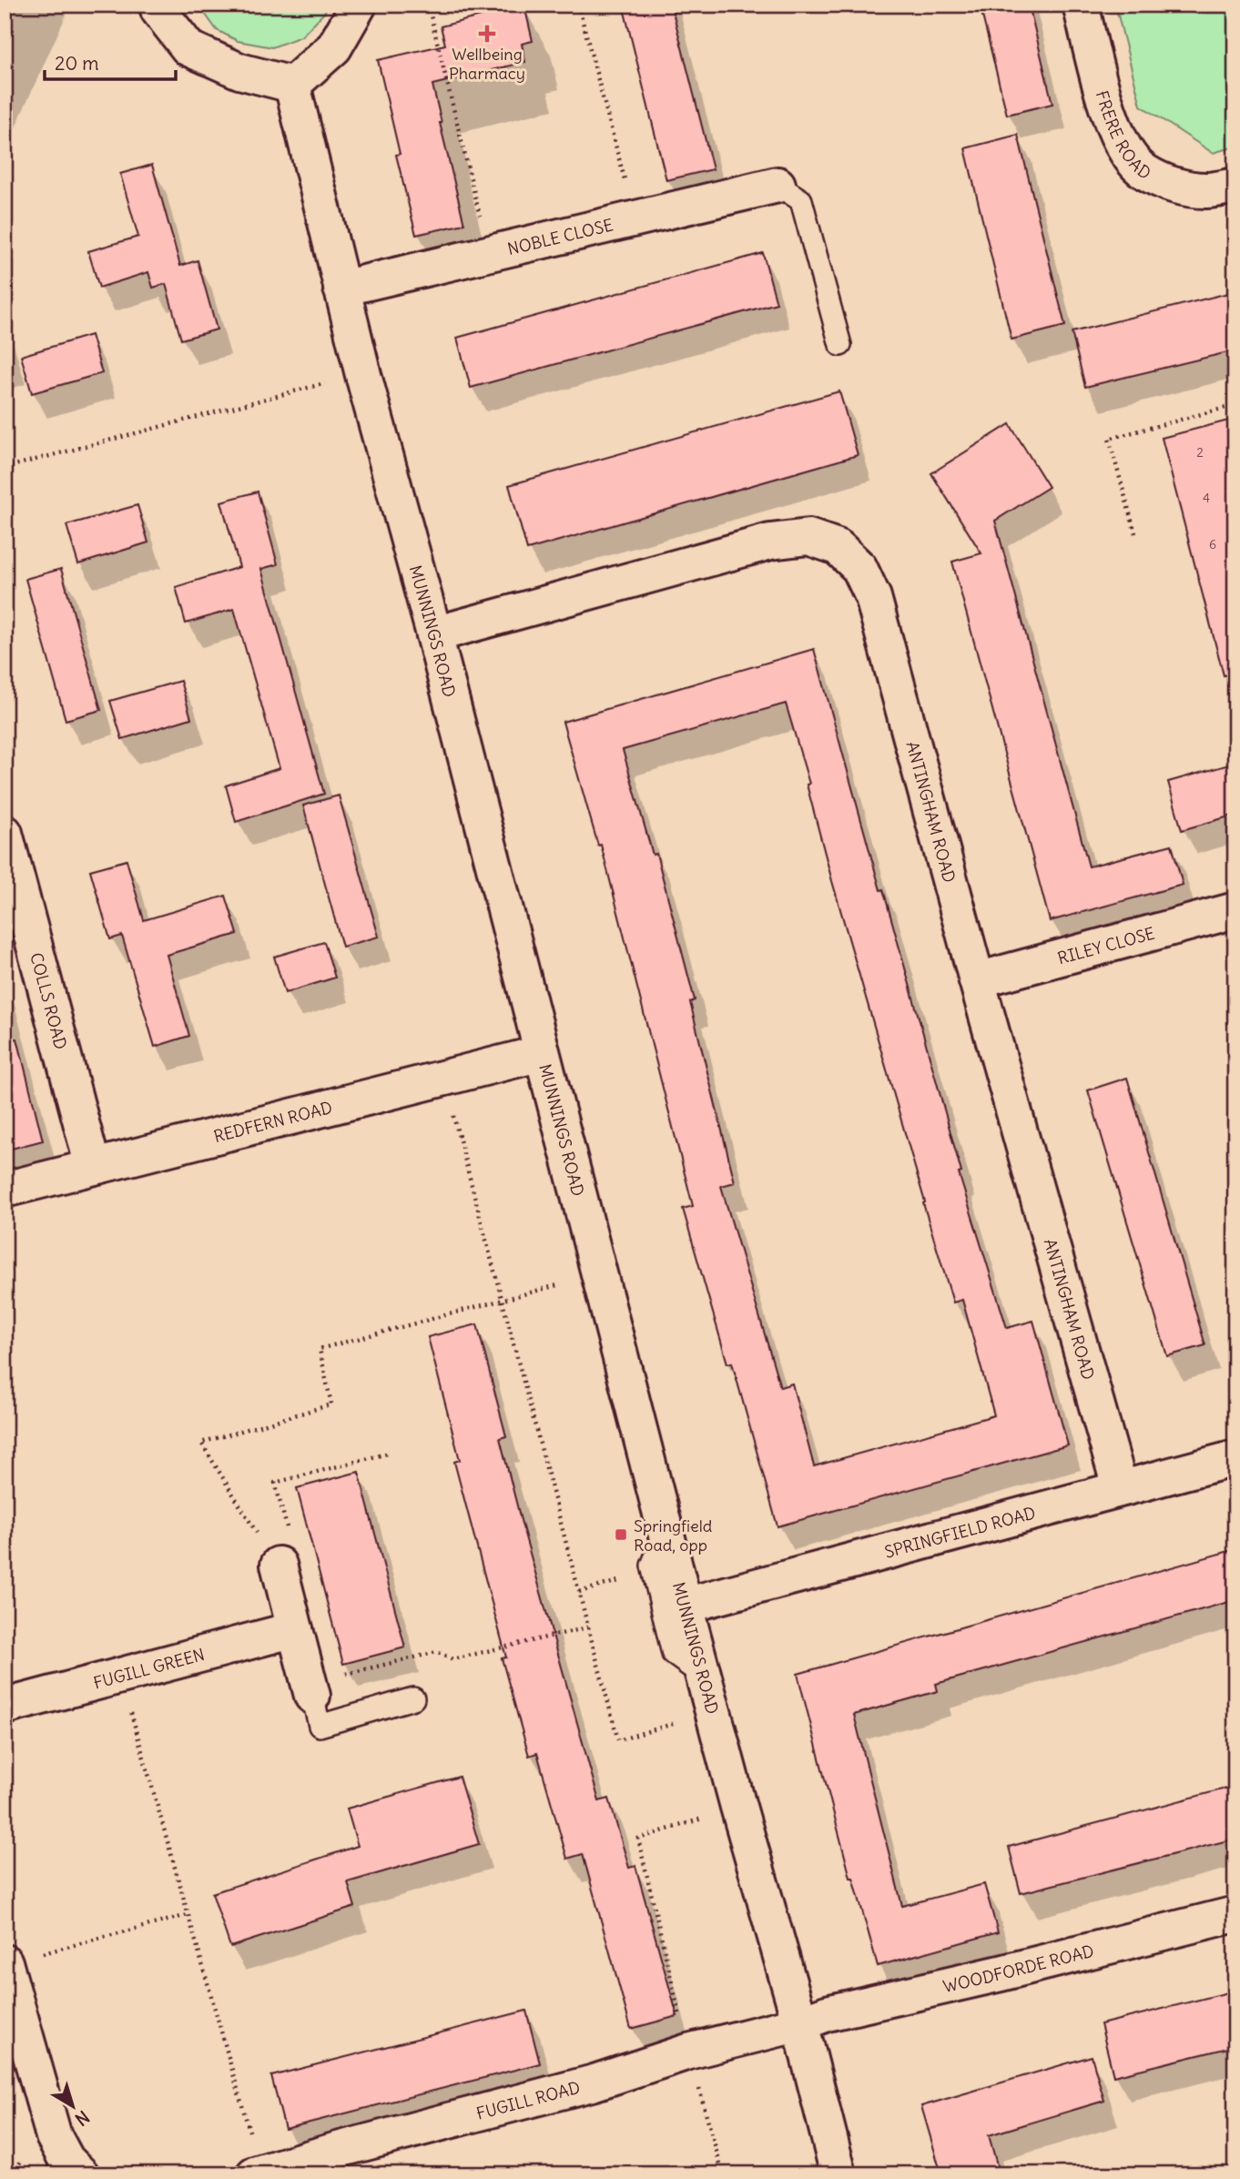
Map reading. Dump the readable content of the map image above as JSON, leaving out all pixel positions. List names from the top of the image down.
{
  "streets": {
    "street": [
      "FRERE ROAD",
      "NOBLE CLOSE",
      "MUNNINGS ROAD",
      "ANTINGHAM ROAD",
      "RILEY CLOSE",
      "COLLS ROAD",
      "REDFERN ROAD",
      "SPRINGFIELD ROAD",
      "FUGILL GREEN",
      "WOODFORDE ROAD",
      "FUGILL ROAD"
    ]
  },
  "crossings": [
    ["NOBLE CLOSE", "MUNNINGS ROAD"],
    ["MUNNINGS ROAD", "ANTINGHAM ROAD"],
    ["MUNNINGS ROAD", "REDFERN ROAD"],
    ["MUNNINGS ROAD", "SPRINGFIELD ROAD"],
    ["MUNNINGS ROAD", "WOODFORDE ROAD"],
    ["MUNNINGS ROAD", "FUGILL ROAD"],
    ["ANTINGHAM ROAD", "RILEY CLOSE"],
    ["ANTINGHAM ROAD", "SPRINGFIELD ROAD"],
    ["COLLS ROAD", "REDFERN ROAD"],
    ["WOODFORDE ROAD", "FUGILL ROAD"]
  ],
  "places": {
    "health": ["Wellbeing Pharmacy"],
    "transit": ["Springfield Road, opp"]
  },
  "house_numbers": ["2", "4", "6"],
  "scale_bar": "20 m",
  "north": "bottom right"
}
